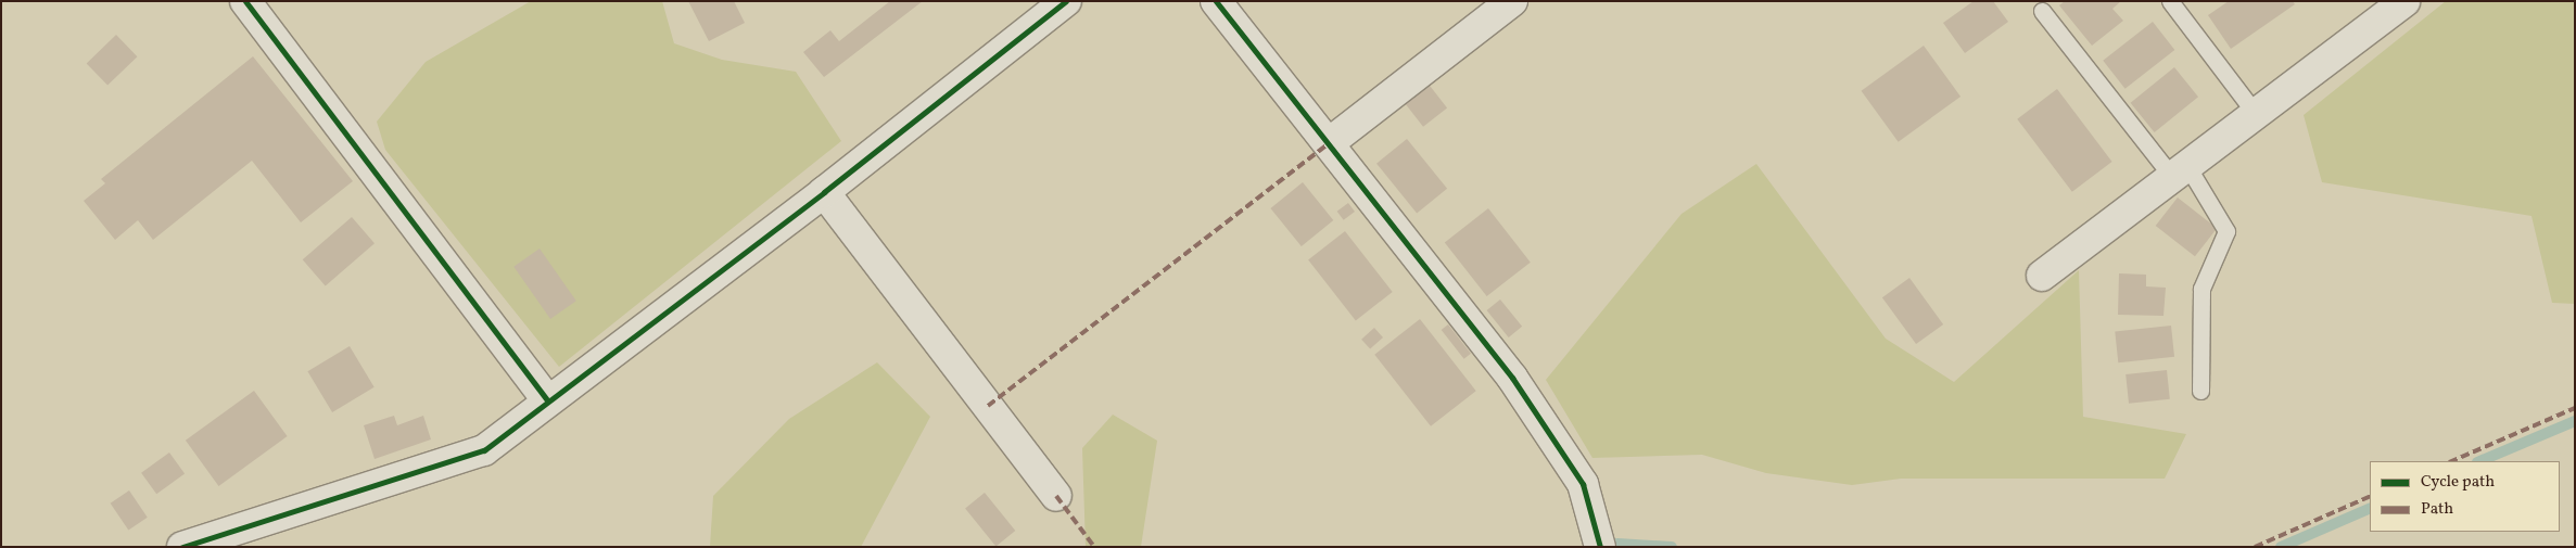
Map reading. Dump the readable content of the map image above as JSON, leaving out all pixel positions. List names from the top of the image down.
{
  "legend": ["Cycle path", "Path"]
}
